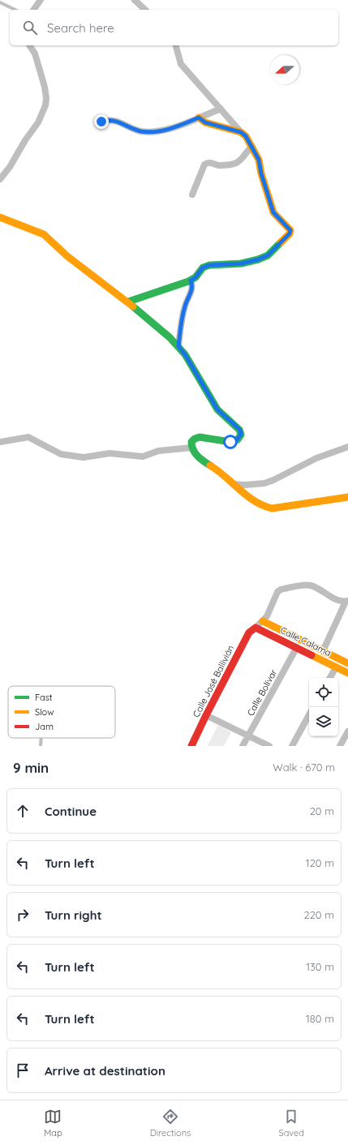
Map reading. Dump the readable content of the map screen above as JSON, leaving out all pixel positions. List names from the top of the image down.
{
  "streets": {
    "street": ["Calle Calama", "Calle José Ballivián", "Calle Bolívar"]
  },
  "crossings": [
    ["Calle Calama", "Calle José Ballivián"],
    ["Calle Calama", "Calle Bolívar"]
  ],
  "legend": ["Fast", "Slow", "Jam"],
  "north": "left",
  "page": {
    "search": "Search here",
    "heading": ["9 min", "Walk · 670 m"],
    "list": [
      ["Continue", "20 m"],
      ["Turn left", "120 m"],
      ["Turn right", "220 m"],
      ["Turn left", "130 m"],
      ["Turn left", "180 m"],
      "Arrive at destination"
    ],
    "nav": ["Map", "Directions", "Saved"]
  }
}
